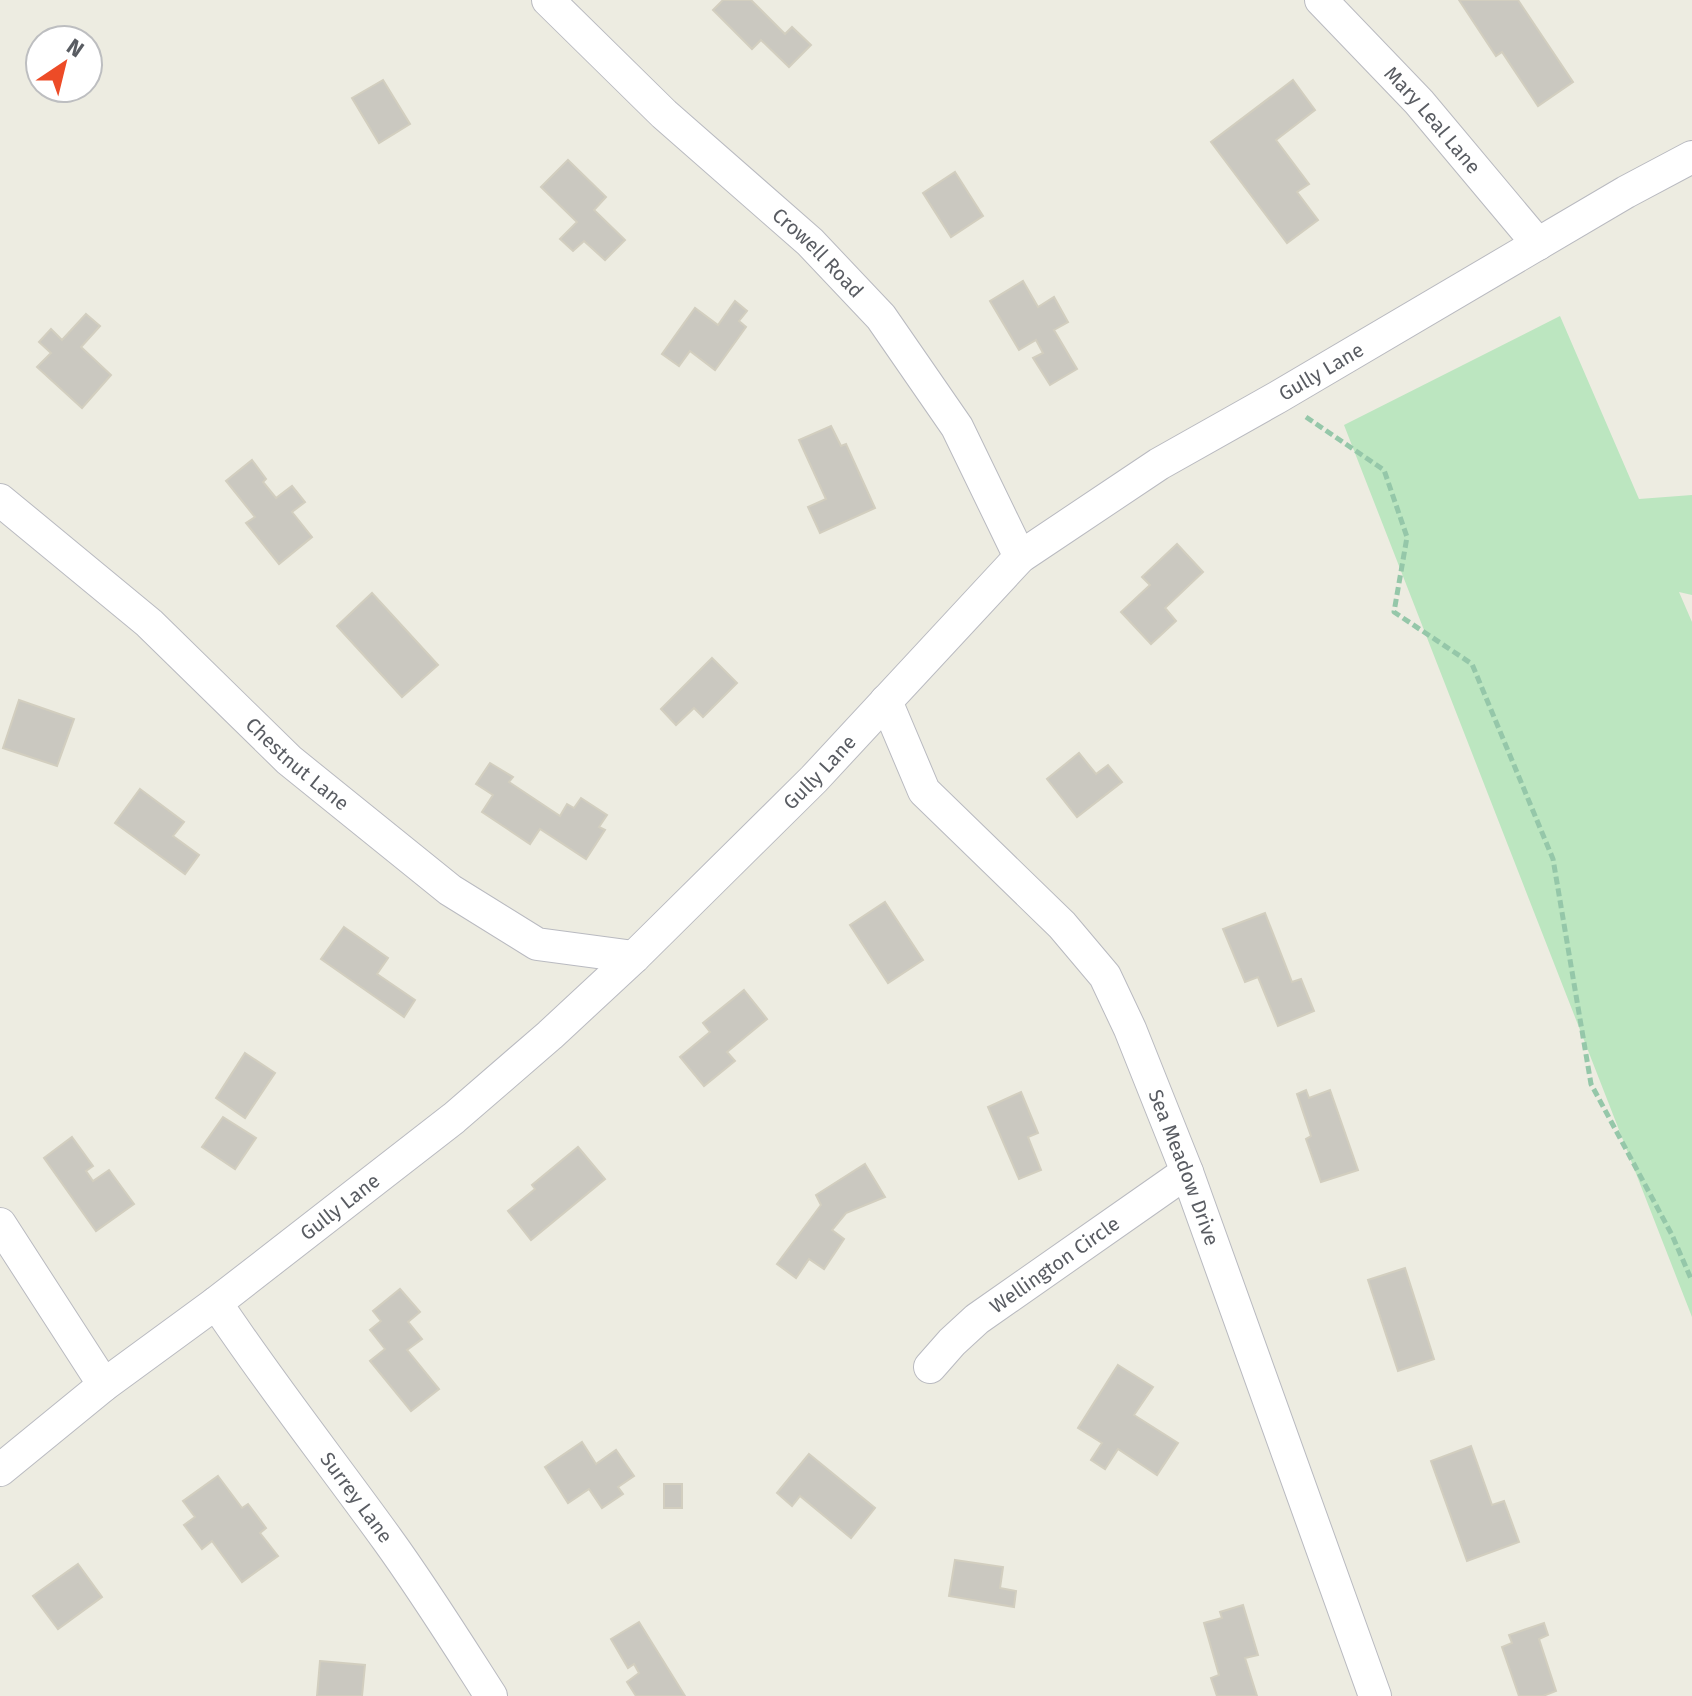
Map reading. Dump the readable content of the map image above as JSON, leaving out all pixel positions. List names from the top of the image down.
{
  "streets": {
    "street": [
      "Mary Leal Lane",
      "Crowell Road",
      "Gully Lane",
      "Chestnut Lane",
      "Sea Meadow Drive",
      "Wellington Circle",
      "Surrey Lane"
    ]
  },
  "crossings": [
    ["Mary Leal Lane", "Gully Lane"],
    ["Crowell Road", "Gully Lane"],
    ["Gully Lane", "Chestnut Lane"],
    ["Gully Lane", "Sea Meadow Drive"],
    ["Gully Lane", "Surrey Lane"],
    ["Sea Meadow Drive", "Wellington Circle"]
  ],
  "north": "top right"
}
